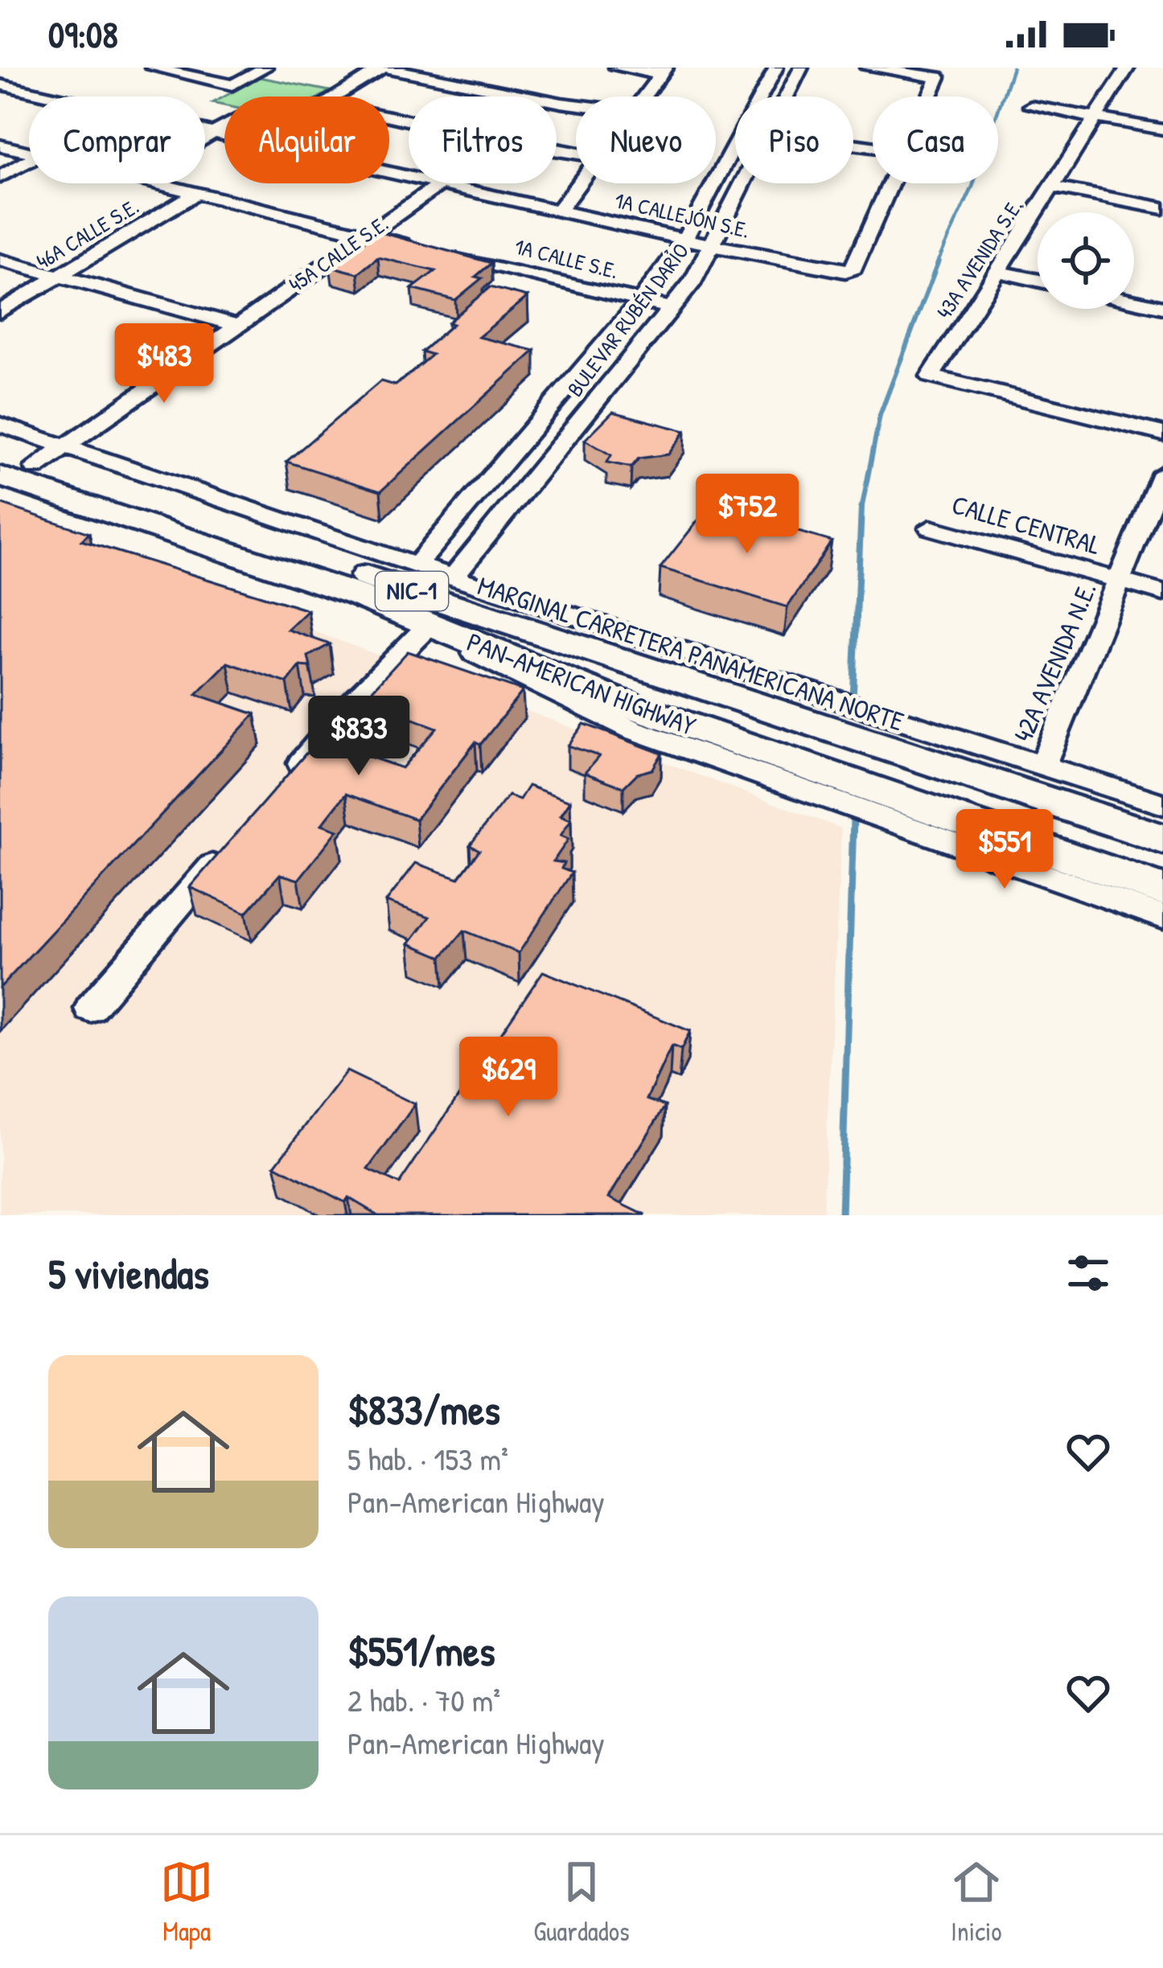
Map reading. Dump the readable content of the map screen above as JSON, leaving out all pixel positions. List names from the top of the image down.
{
  "streets": {
    "highway": ["NIC-1", "PAN-AMERICAN HIGHWAY"],
    "street": [
      "1A CALLEJÓN S.E.",
      "46A CALLE S.E.",
      "45A CALLE S.E.",
      "1A CALLE S.E.",
      "43A AVENIDA S.E.",
      "BULEVAR RUBÉN DARÍO",
      "CALLE CENTRAL",
      "MARGINAL CARRETERA PANAMERICANA NORTE",
      "42A AVENIDA N.E."
    ]
  },
  "crossings": [
    ["1A CALLEJÓN S.E.", "45A CALLE S.E."],
    ["1A CALLEJÓN S.E.", "BULEVAR RUBÉN DARÍO"],
    ["46A CALLE S.E.", "1A CALLE S.E."],
    ["45A CALLE S.E.", "1A CALLE S.E."],
    ["45A CALLE S.E.", "MARGINAL CARRETERA PANAMERICANA NORTE"],
    ["1A CALLE S.E.", "BULEVAR RUBÉN DARÍO"],
    ["BULEVAR RUBÉN DARÍO", "MARGINAL CARRETERA PANAMERICANA NORTE"],
    ["CALLE CENTRAL", "42A AVENIDA N.E."],
    ["MARGINAL CARRETERA PANAMERICANA NORTE", "42A AVENIDA N.E."]
  ],
  "page": {
    "status": "09:08",
    "chip": [
      "Comprar",
      "Alquilar",
      "Filtros",
      "Nuevo",
      "Piso",
      "Casa"
    ],
    "price": [
      "$483",
      "$752",
      "$833",
      "$551",
      "$629"
    ],
    "heading": "5 viviendas",
    "list": [
      {
        "name": "$833/mes",
        "note": "5 hab. · 153 m² · Pan-American Highway"
      },
      {
        "name": "$551/mes",
        "note": "2 hab. · 70 m² · Pan-American Highway"
      }
    ],
    "tabs": ["Mapa", "Guardados", "Inicio"]
  }
}
